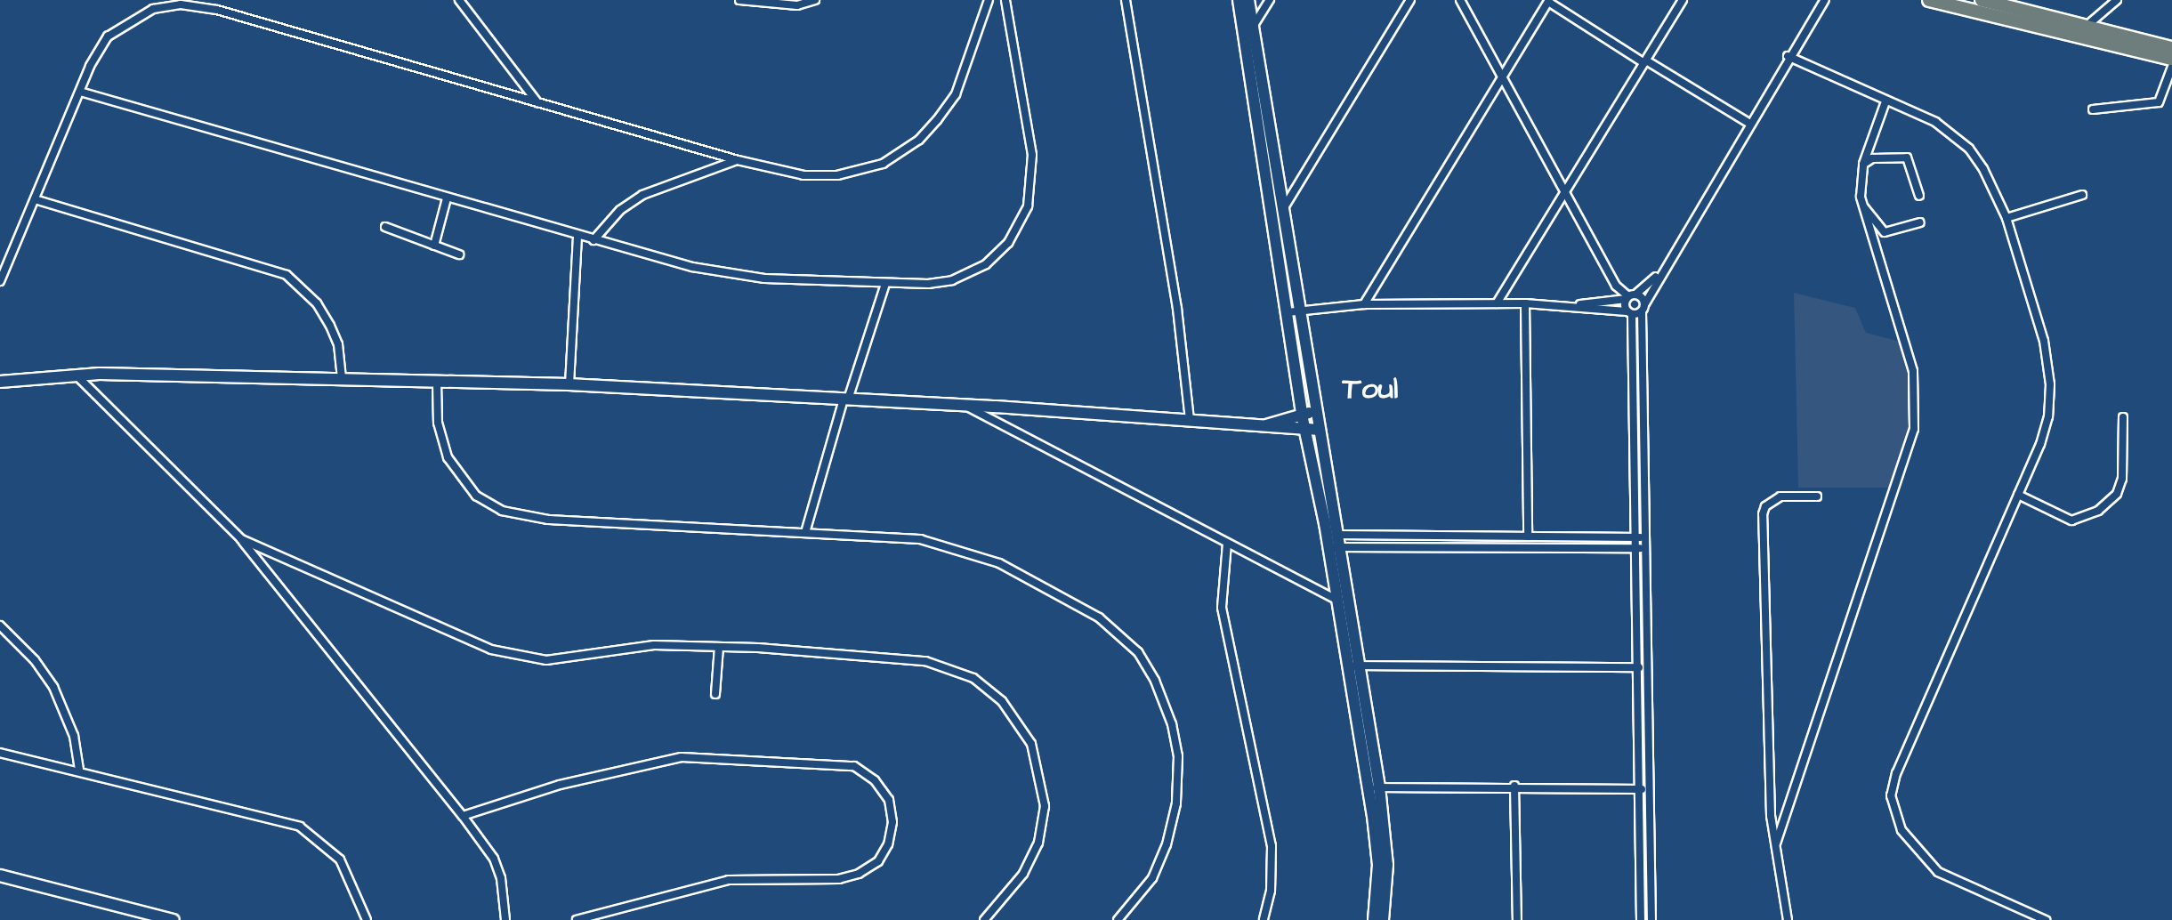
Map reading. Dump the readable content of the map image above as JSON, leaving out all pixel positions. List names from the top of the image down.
{
  "districts": ["Toul"]
}
